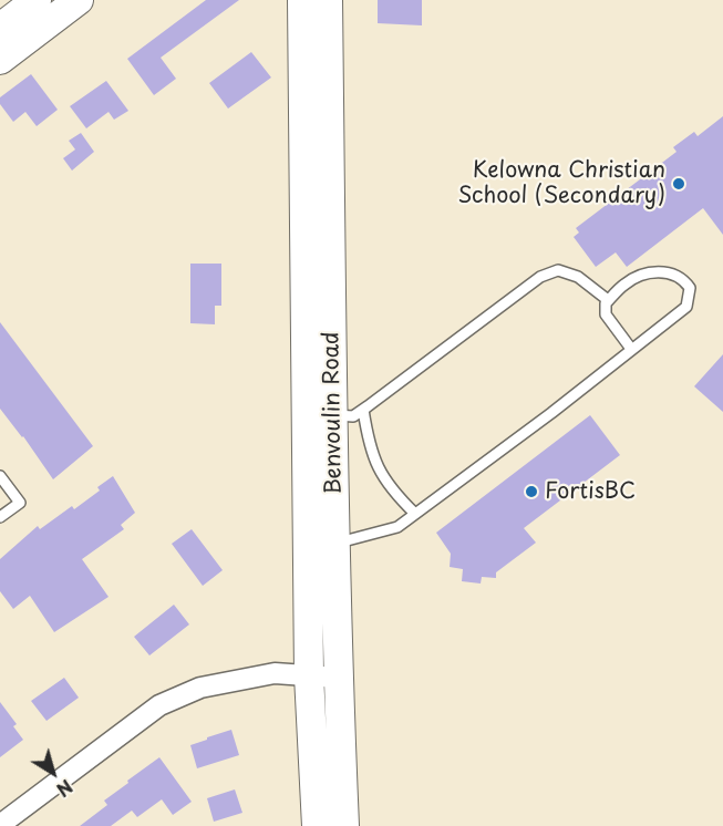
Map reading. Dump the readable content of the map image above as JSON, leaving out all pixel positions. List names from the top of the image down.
{
  "streets": {
    "main road": ["Benvoulin Road"]
  },
  "places": ["Kelowna Christian School (Secondary)", "FortisBC"],
  "north": "bottom right"
}
